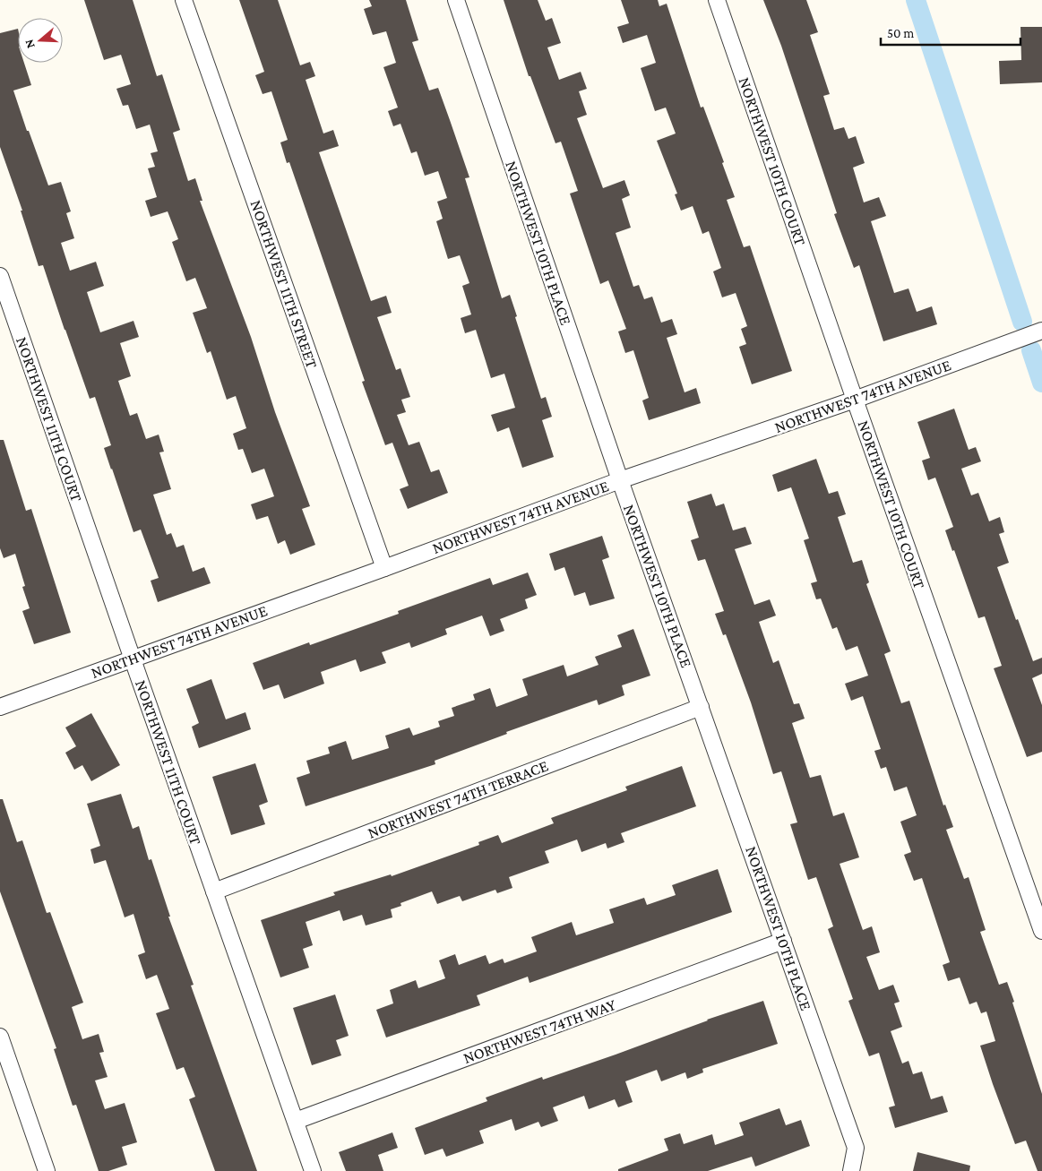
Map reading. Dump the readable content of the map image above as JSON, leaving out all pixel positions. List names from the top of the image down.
{
  "streets": {
    "street": [
      "NORTHWEST 10TH COURT",
      "NORTHWEST 10TH PLACE",
      "NORTHWEST 11TH STREET",
      "NORTHWEST 74TH AVENUE",
      "NORTHWEST 11TH COURT",
      "NORTHWEST 74TH TERRACE",
      "NORTHWEST 74TH WAY"
    ]
  },
  "crossings": [
    ["NORTHWEST 10TH COURT", "NORTHWEST 74TH AVENUE"],
    ["NORTHWEST 10TH PLACE", "NORTHWEST 74TH AVENUE"],
    ["NORTHWEST 10TH PLACE", "NORTHWEST 74TH TERRACE"],
    ["NORTHWEST 10TH PLACE", "NORTHWEST 74TH WAY"],
    ["NORTHWEST 11TH STREET", "NORTHWEST 74TH AVENUE"],
    ["NORTHWEST 74TH AVENUE", "NORTHWEST 11TH COURT"],
    ["NORTHWEST 11TH COURT", "NORTHWEST 74TH TERRACE"],
    ["NORTHWEST 11TH COURT", "NORTHWEST 74TH WAY"]
  ],
  "scale_bar": "50 m",
  "north": "left"
}
